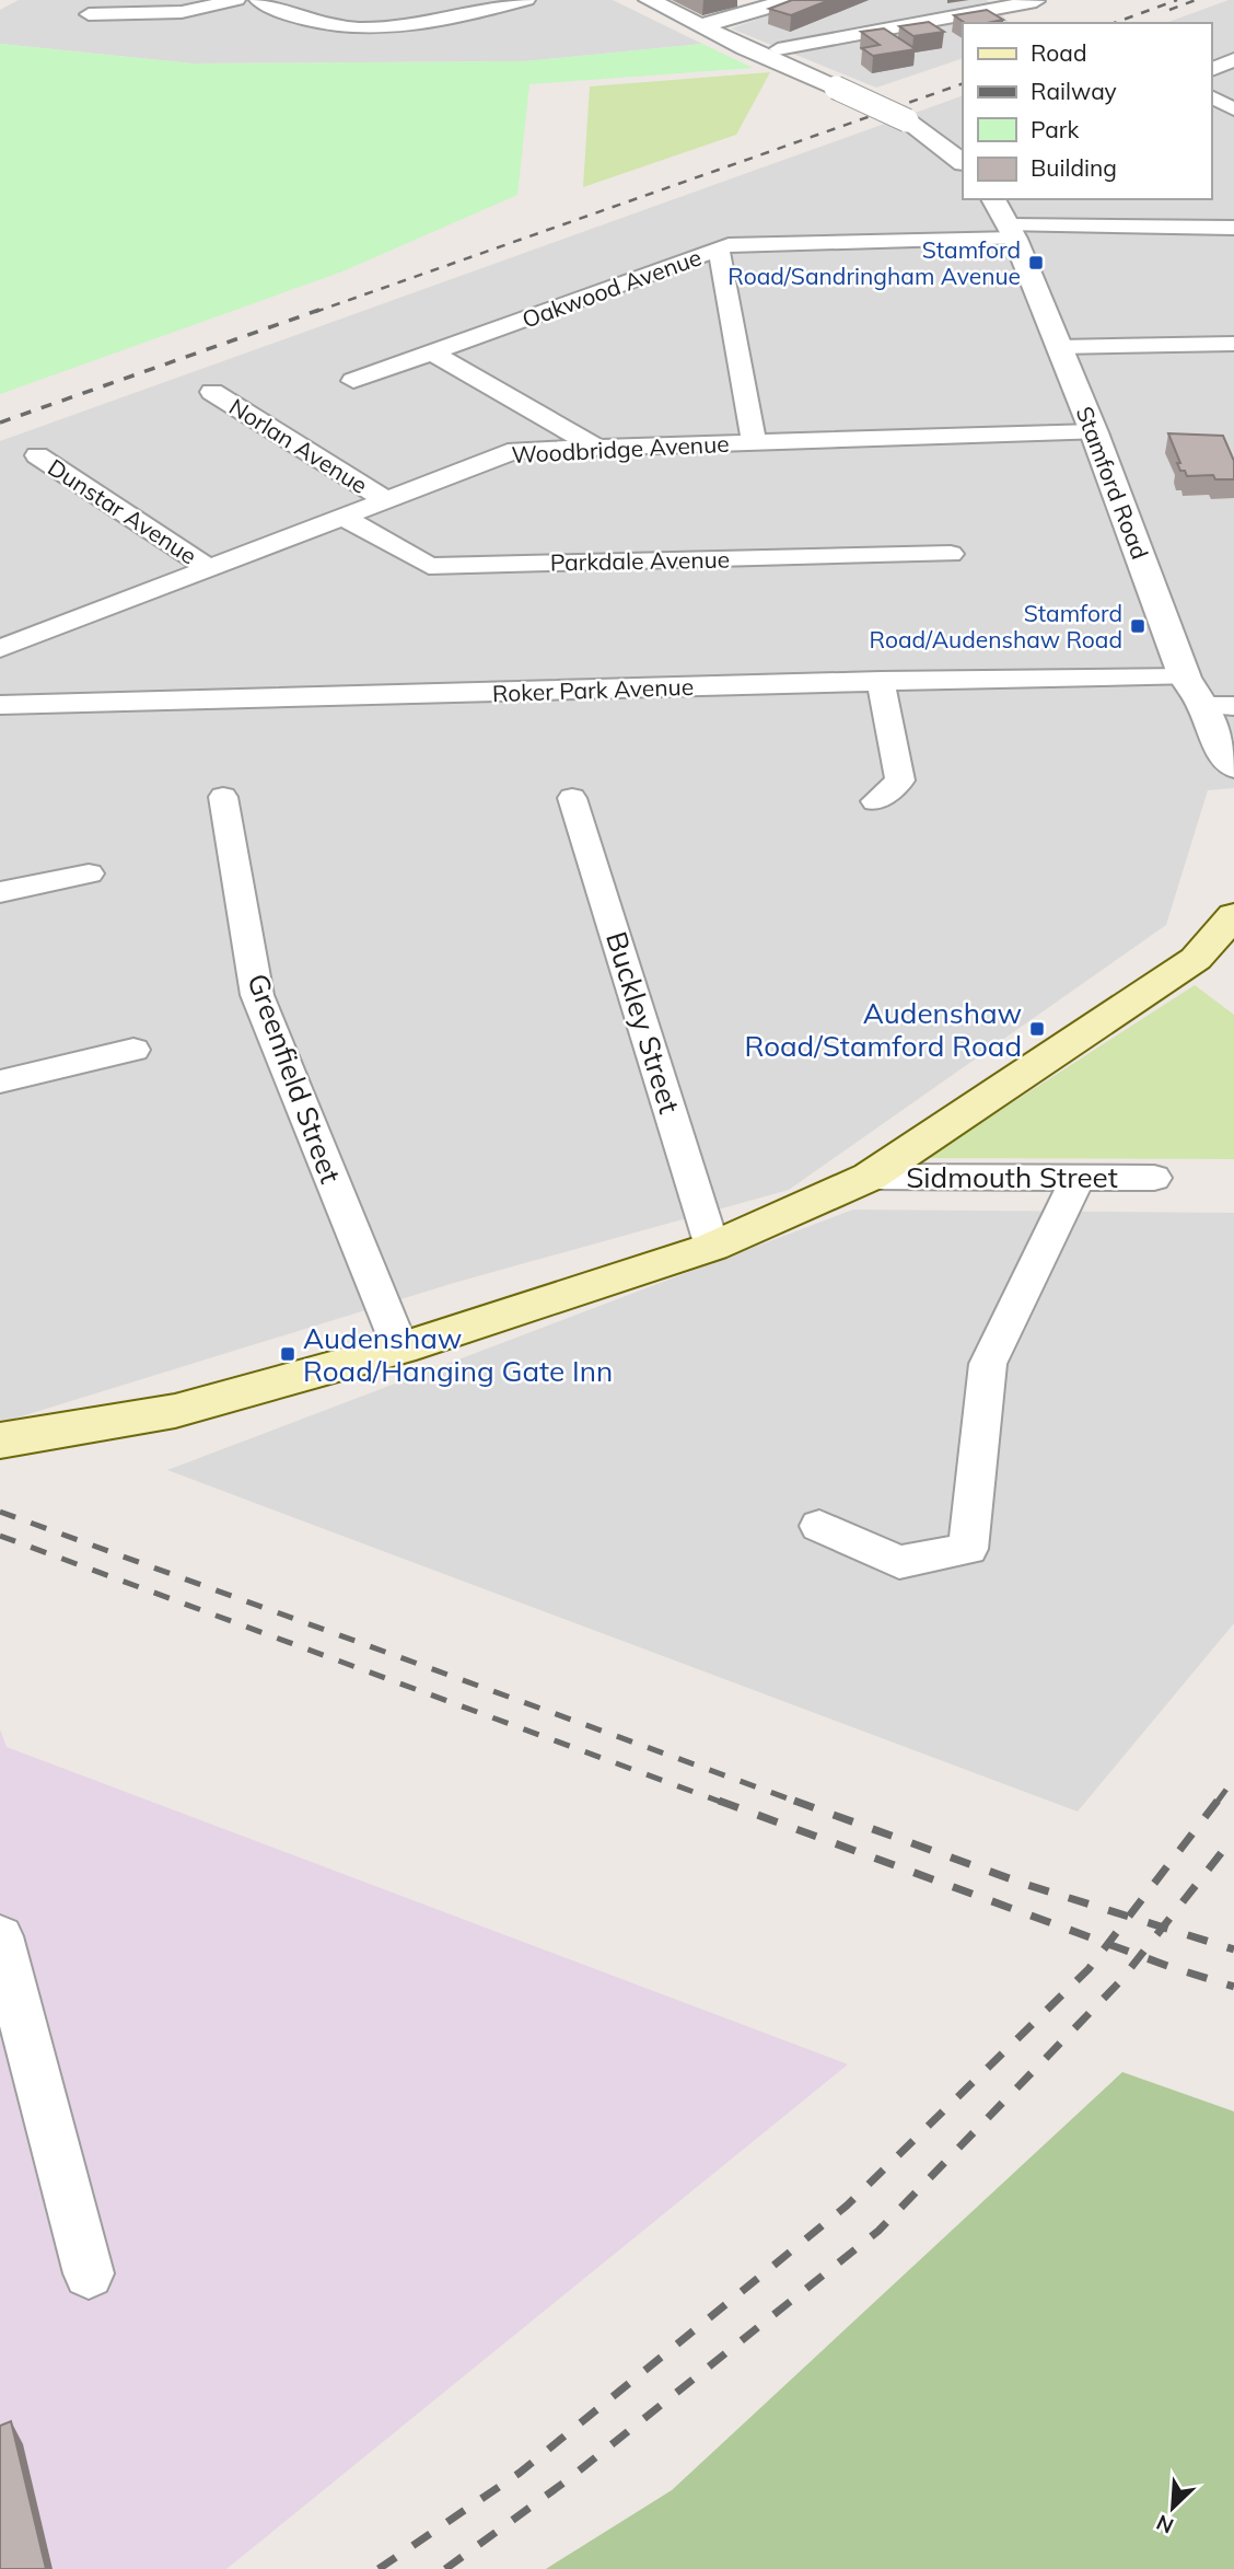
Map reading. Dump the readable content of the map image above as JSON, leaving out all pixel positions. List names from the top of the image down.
{
  "streets": {
    "street": [
      "Oakwood Avenue",
      "Norlan Avenue",
      "Woodbridge Avenue",
      "Stamford Road",
      "Dunstar Avenue",
      "Parkdale Avenue",
      "Roker Park Avenue",
      "Buckley Street",
      "Greenfield Street",
      "Sidmouth Street"
    ]
  },
  "crossings": [
    ["Oakwood Avenue", "Stamford Road"],
    ["Norlan Avenue", "Woodbridge Avenue"],
    ["Woodbridge Avenue", "Stamford Road"],
    ["Woodbridge Avenue", "Dunstar Avenue"],
    ["Woodbridge Avenue", "Parkdale Avenue"],
    ["Stamford Road", "Roker Park Avenue"]
  ],
  "places": {
    "transit": [
      "Stamford Road/Sandringham Avenue",
      "Stamford Road/Audenshaw Road",
      "Audenshaw Road/Stamford Road",
      "Audenshaw Road/Hanging Gate Inn"
    ]
  },
  "legend": [
    "Road",
    "Railway",
    "Park",
    "Building"
  ],
  "north": "bottom left"
}
